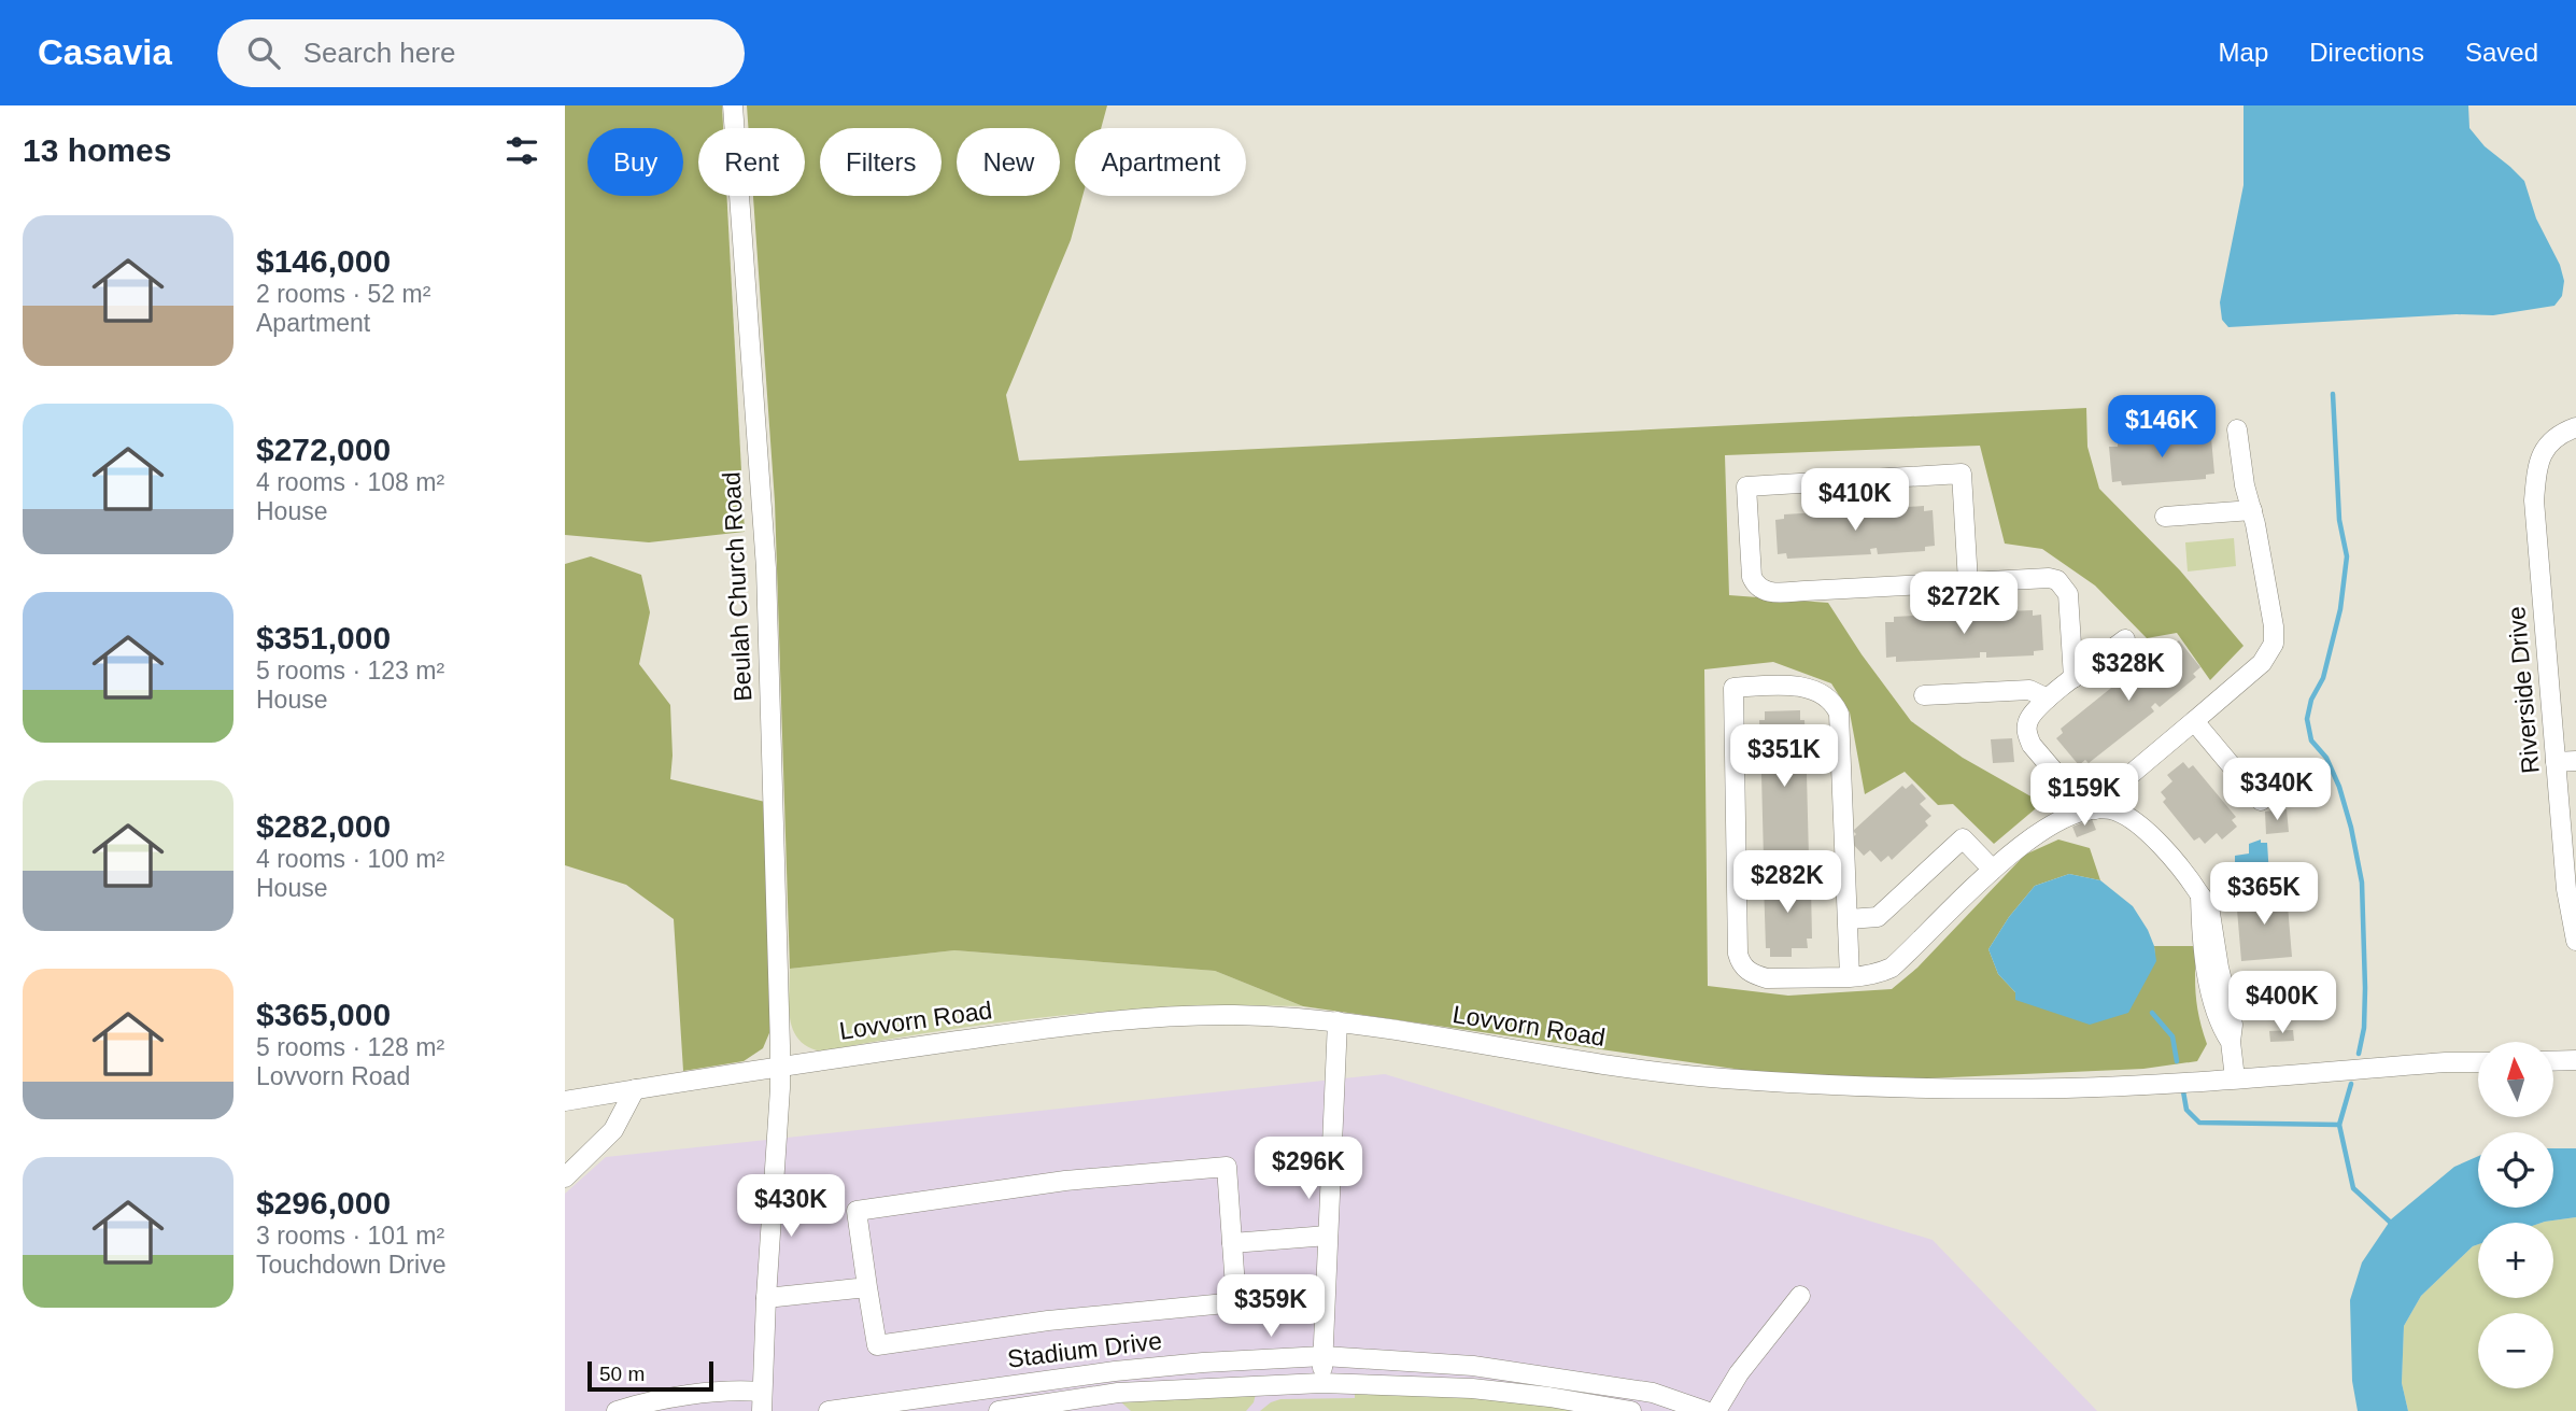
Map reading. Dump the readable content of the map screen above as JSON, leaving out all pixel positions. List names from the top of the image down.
{
  "streets": {
    "street": [
      "Beulah Church Road",
      "Riverside Drive",
      "Lovvorn Road",
      "Stadium Drive"
    ]
  },
  "crossings": [
    ["Beulah Church Road", "Lovvorn Road"]
  ],
  "scale_bar": "50 m",
  "north": "top",
  "page": {
    "header": "Casavia",
    "search": "Search here",
    "nav": ["Map", "Directions", "Saved"],
    "heading": "13 homes",
    "chip": [
      "Buy",
      "Rent",
      "Filters",
      "New",
      "Apartment"
    ],
    "list": [
      {
        "name": "$146,000",
        "note": "2 rooms · 52 m² · Apartment"
      },
      {
        "name": "$272,000",
        "note": "4 rooms · 108 m² · House"
      },
      {
        "name": "$351,000",
        "note": "5 rooms · 123 m² · House"
      },
      {
        "name": "$282,000",
        "note": "4 rooms · 100 m² · House"
      },
      {
        "name": "$365,000",
        "note": "5 rooms · 128 m² · Lovvorn Road"
      },
      {
        "name": "$296,000",
        "note": "3 rooms · 101 m² · Touchdown Drive"
      }
    ],
    "price": [
      "$146K",
      "$410K",
      "$272K",
      "$328K",
      "$351K",
      "$340K",
      "$159K",
      "$282K",
      "$365K",
      "$400K",
      "$296K",
      "$430K",
      "$359K"
    ],
    "map_buttons": ["+", "−"],
    "scale": "50 m"
  }
}
